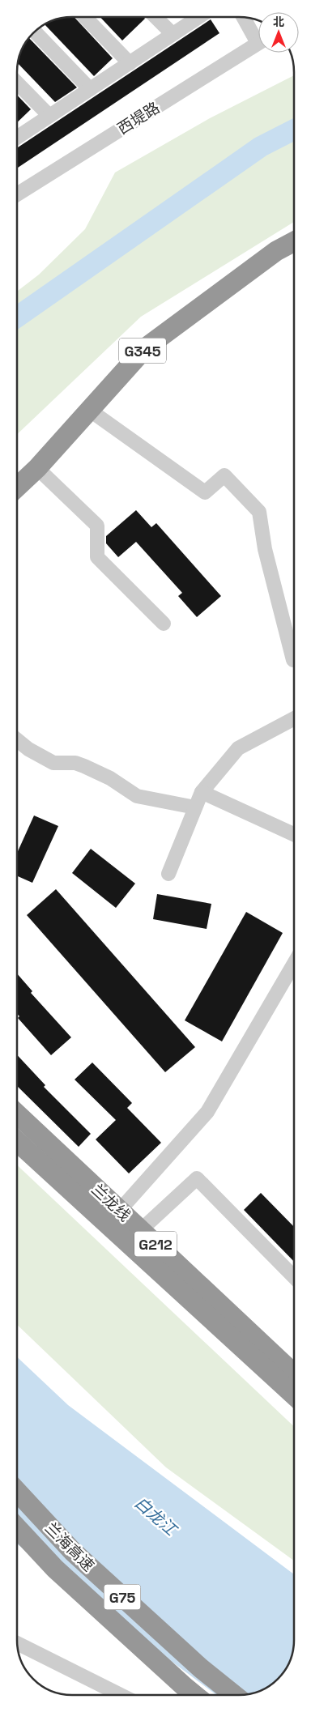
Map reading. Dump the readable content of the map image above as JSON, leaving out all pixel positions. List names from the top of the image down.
{
  "streets": {
    "highway": [
      "G345",
      "兰龙线",
      "G212",
      "兰海高速",
      "G75"
    ],
    "street": ["西堤路"]
  },
  "water": ["白龙江"],
  "north": "top"
}
